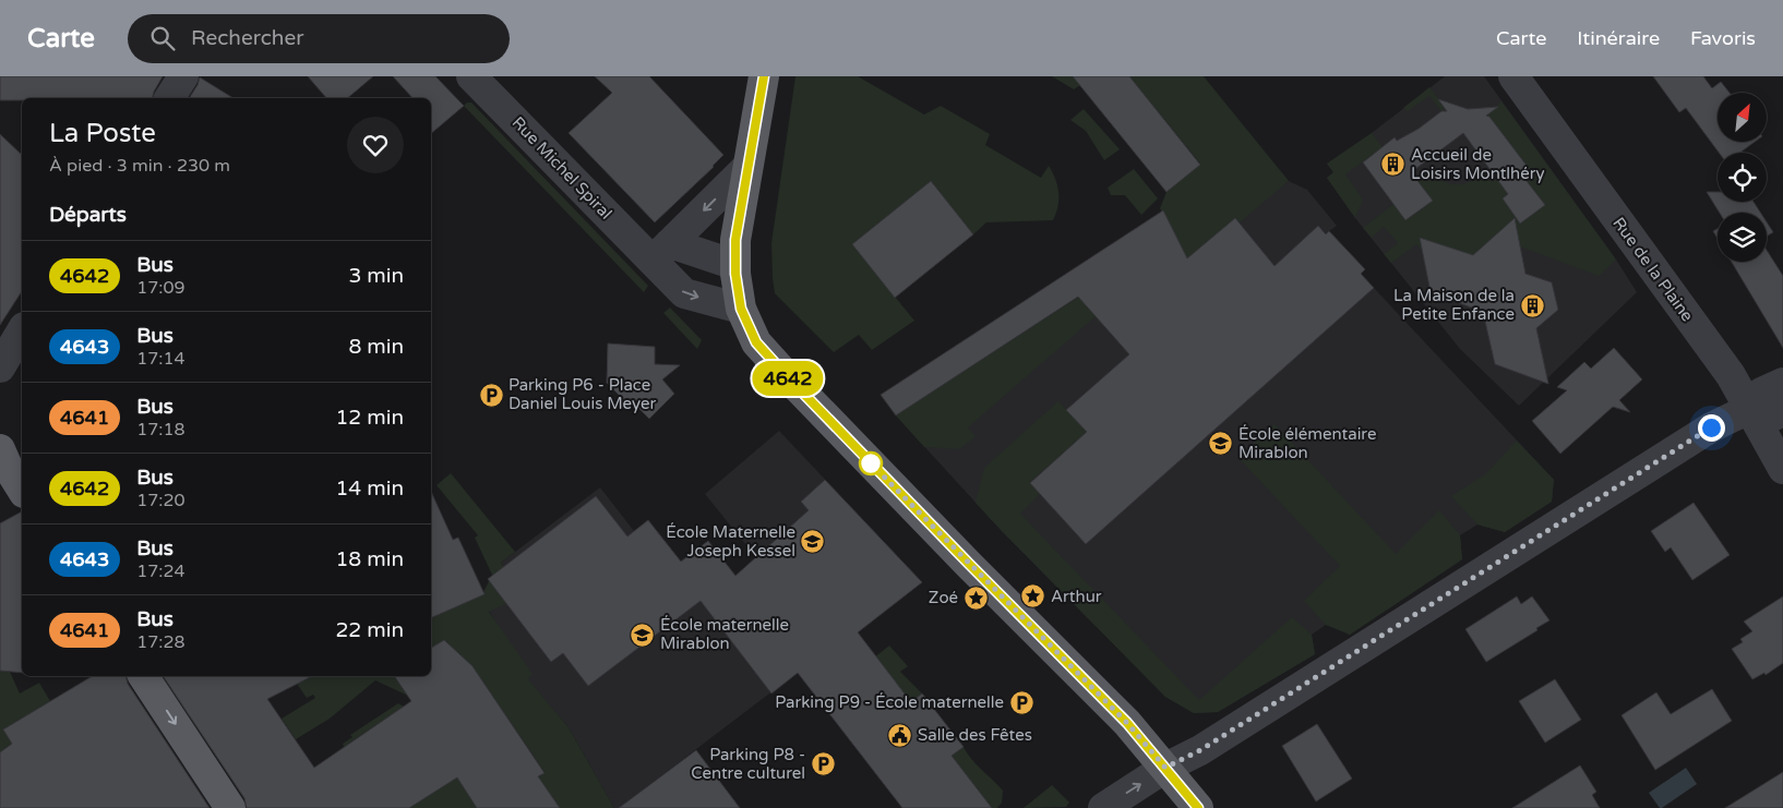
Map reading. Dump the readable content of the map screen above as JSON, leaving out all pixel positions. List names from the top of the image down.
{
  "streets": {
    "street": ["Rue Michel Spiral", "Rue de la Plaine"]
  },
  "places": {
    "building": ["Accueil de Loisirs Montlhéry", "La Maison de la Petite Enfance"],
    "parking": ["Parking P6 - Place Daniel Louis Meyer", "Parking P9 - École maternelle", "Parking P8 - Centre culturel"],
    "school or university": ["École élémentaire Mirablon", "École Maternelle Joseph Kessel", "École maternelle Mirablon"],
    "place": ["Arthur", "Zoé"],
    "public building": ["Salle des Fêtes"]
  },
  "lines": ["bus line 4642"],
  "north": "top right",
  "page": {
    "header": "Carte",
    "search": "Rechercher",
    "nav": ["Carte", "Itinéraire", "Favoris"],
    "on_map": "4642",
    "heading": [
      ["La Poste", "À pied · 3 min · 230 m"],
      "Départs"
    ],
    "list": [
      {
        "mark": "4642",
        "name": "Bus",
        "note": "17:09",
        "value": "3 min"
      },
      {
        "mark": "4643",
        "name": "Bus",
        "note": "17:14",
        "value": "8 min"
      },
      {
        "mark": "4641",
        "name": "Bus",
        "note": "17:18",
        "value": "12 min"
      },
      {
        "mark": "4642",
        "name": "Bus",
        "note": "17:20",
        "value": "14 min"
      },
      {
        "mark": "4643",
        "name": "Bus",
        "note": "17:24",
        "value": "18 min"
      },
      {
        "mark": "4641",
        "name": "Bus",
        "note": "17:28",
        "value": "22 min"
      }
    ]
  }
}
